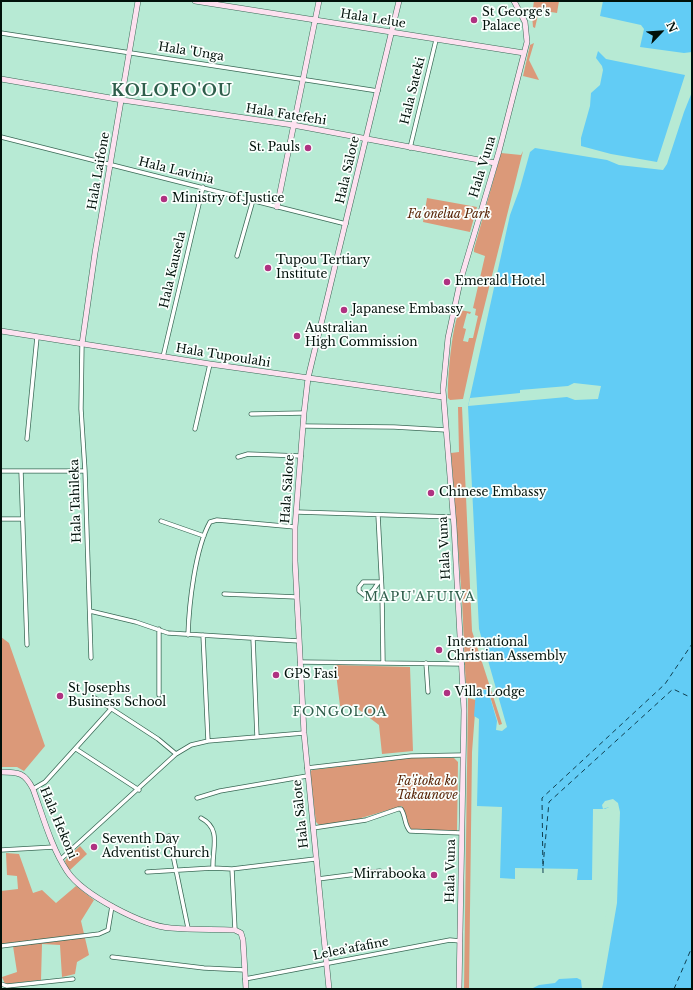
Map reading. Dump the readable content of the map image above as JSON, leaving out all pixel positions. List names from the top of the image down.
{
  "streets": {
    "main road": [
      "Hala Lelue",
      "Hala Fatefehi",
      "Hala Vuna",
      "Hala Sālote",
      "Hala Laifone",
      "Hala Tupoulahi",
      "Hala Hekoni"
    ],
    "street": [
      "Hala 'Unga",
      "Hala Sateki",
      "Hala Lavinia",
      "Hala Kausela",
      "Hala Tahileka",
      "Lelea’afafine"
    ]
  },
  "crossings": [
    ["Hala Lelue", "Hala Sateki"],
    ["Hala Lelue", "Hala Vuna"],
    ["Hala Lelue", "Hala Sālote"],
    ["Hala 'Unga", "Hala Sālote"],
    ["Hala 'Unga", "Hala Laifone"],
    ["Hala Sateki", "Hala Fatefehi"],
    ["Hala Fatefehi", "Hala Vuna"],
    ["Hala Fatefehi", "Hala Sālote"],
    ["Hala Fatefehi", "Hala Laifone"],
    ["Hala Vuna", "Hala Tupoulahi"],
    ["Hala Vuna", "Lelea’afafine"],
    ["Hala Sālote", "Hala Lavinia"],
    ["Hala Sālote", "Hala Tupoulahi"],
    ["Hala Sālote", "Lelea’afafine"],
    ["Hala Laifone", "Hala Lavinia"],
    ["Hala Laifone", "Hala Tupoulahi"],
    ["Hala Laifone", "Hala Tahileka"],
    ["Hala Lavinia", "Hala Kausela"],
    ["Hala Kausela", "Hala Tupoulahi"],
    ["Hala Tupoulahi", "Hala Tahileka"]
  ],
  "districts": ["KOLOFO'OU", "MAPU'AFUIVA", "FONGOLOA"],
  "parks": ["Fa'onelua Park", "Fa'itoka ko Takaunove"],
  "places": [
    "St George's Palace",
    "St. Pauls",
    "Ministry of Justice",
    "Tupou Tertiary Institute",
    "Emerald Hotel",
    "Japanese Embassy",
    "Australian High Commission",
    "Chinese Embassy",
    "International Christian Assembly",
    "GPS Fasi",
    "Villa Lodge",
    "St Josephs Business School",
    "Seventh Day Adventist Church",
    "Mirrabooka"
  ],
  "north": "top right"
}
